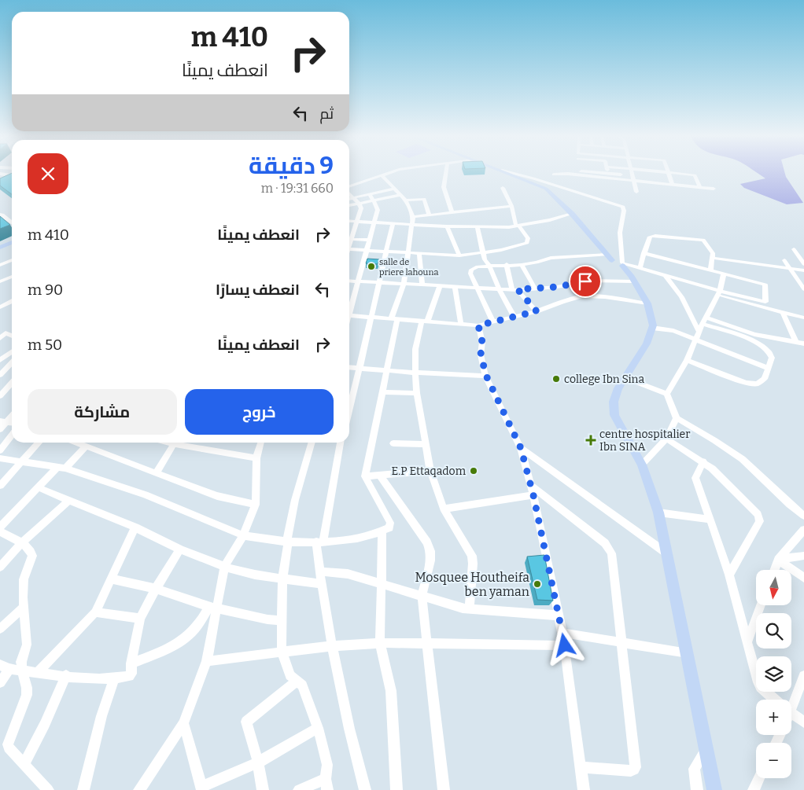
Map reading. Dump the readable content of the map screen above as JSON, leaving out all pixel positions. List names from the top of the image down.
{
  "places": {
    "other": [
      "salle de priere lahouna",
      "college Ibn Sina",
      "E.P Ettaqadom",
      "Mosquee Houtheifa ben yaman"
    ],
    "health": ["centre hospitalier Ibn SINA"]
  },
  "north": "bottom",
  "page": {
    "turn": ["410 m", "انعطف يمينًا"],
    "then": "ثم",
    "heading": ["9 دقيقة", "660 m · 19:31"],
    "list": [
      {
        "name": "انعطف يمينًا",
        "value": "410 m"
      },
      {
        "name": "انعطف يسارًا",
        "value": "90 m"
      },
      {
        "name": "انعطف يمينًا",
        "value": "50 m"
      }
    ],
    "buttons": ["خروج", "مشاركة"],
    "map_buttons": ["+", "−"]
  }
}
